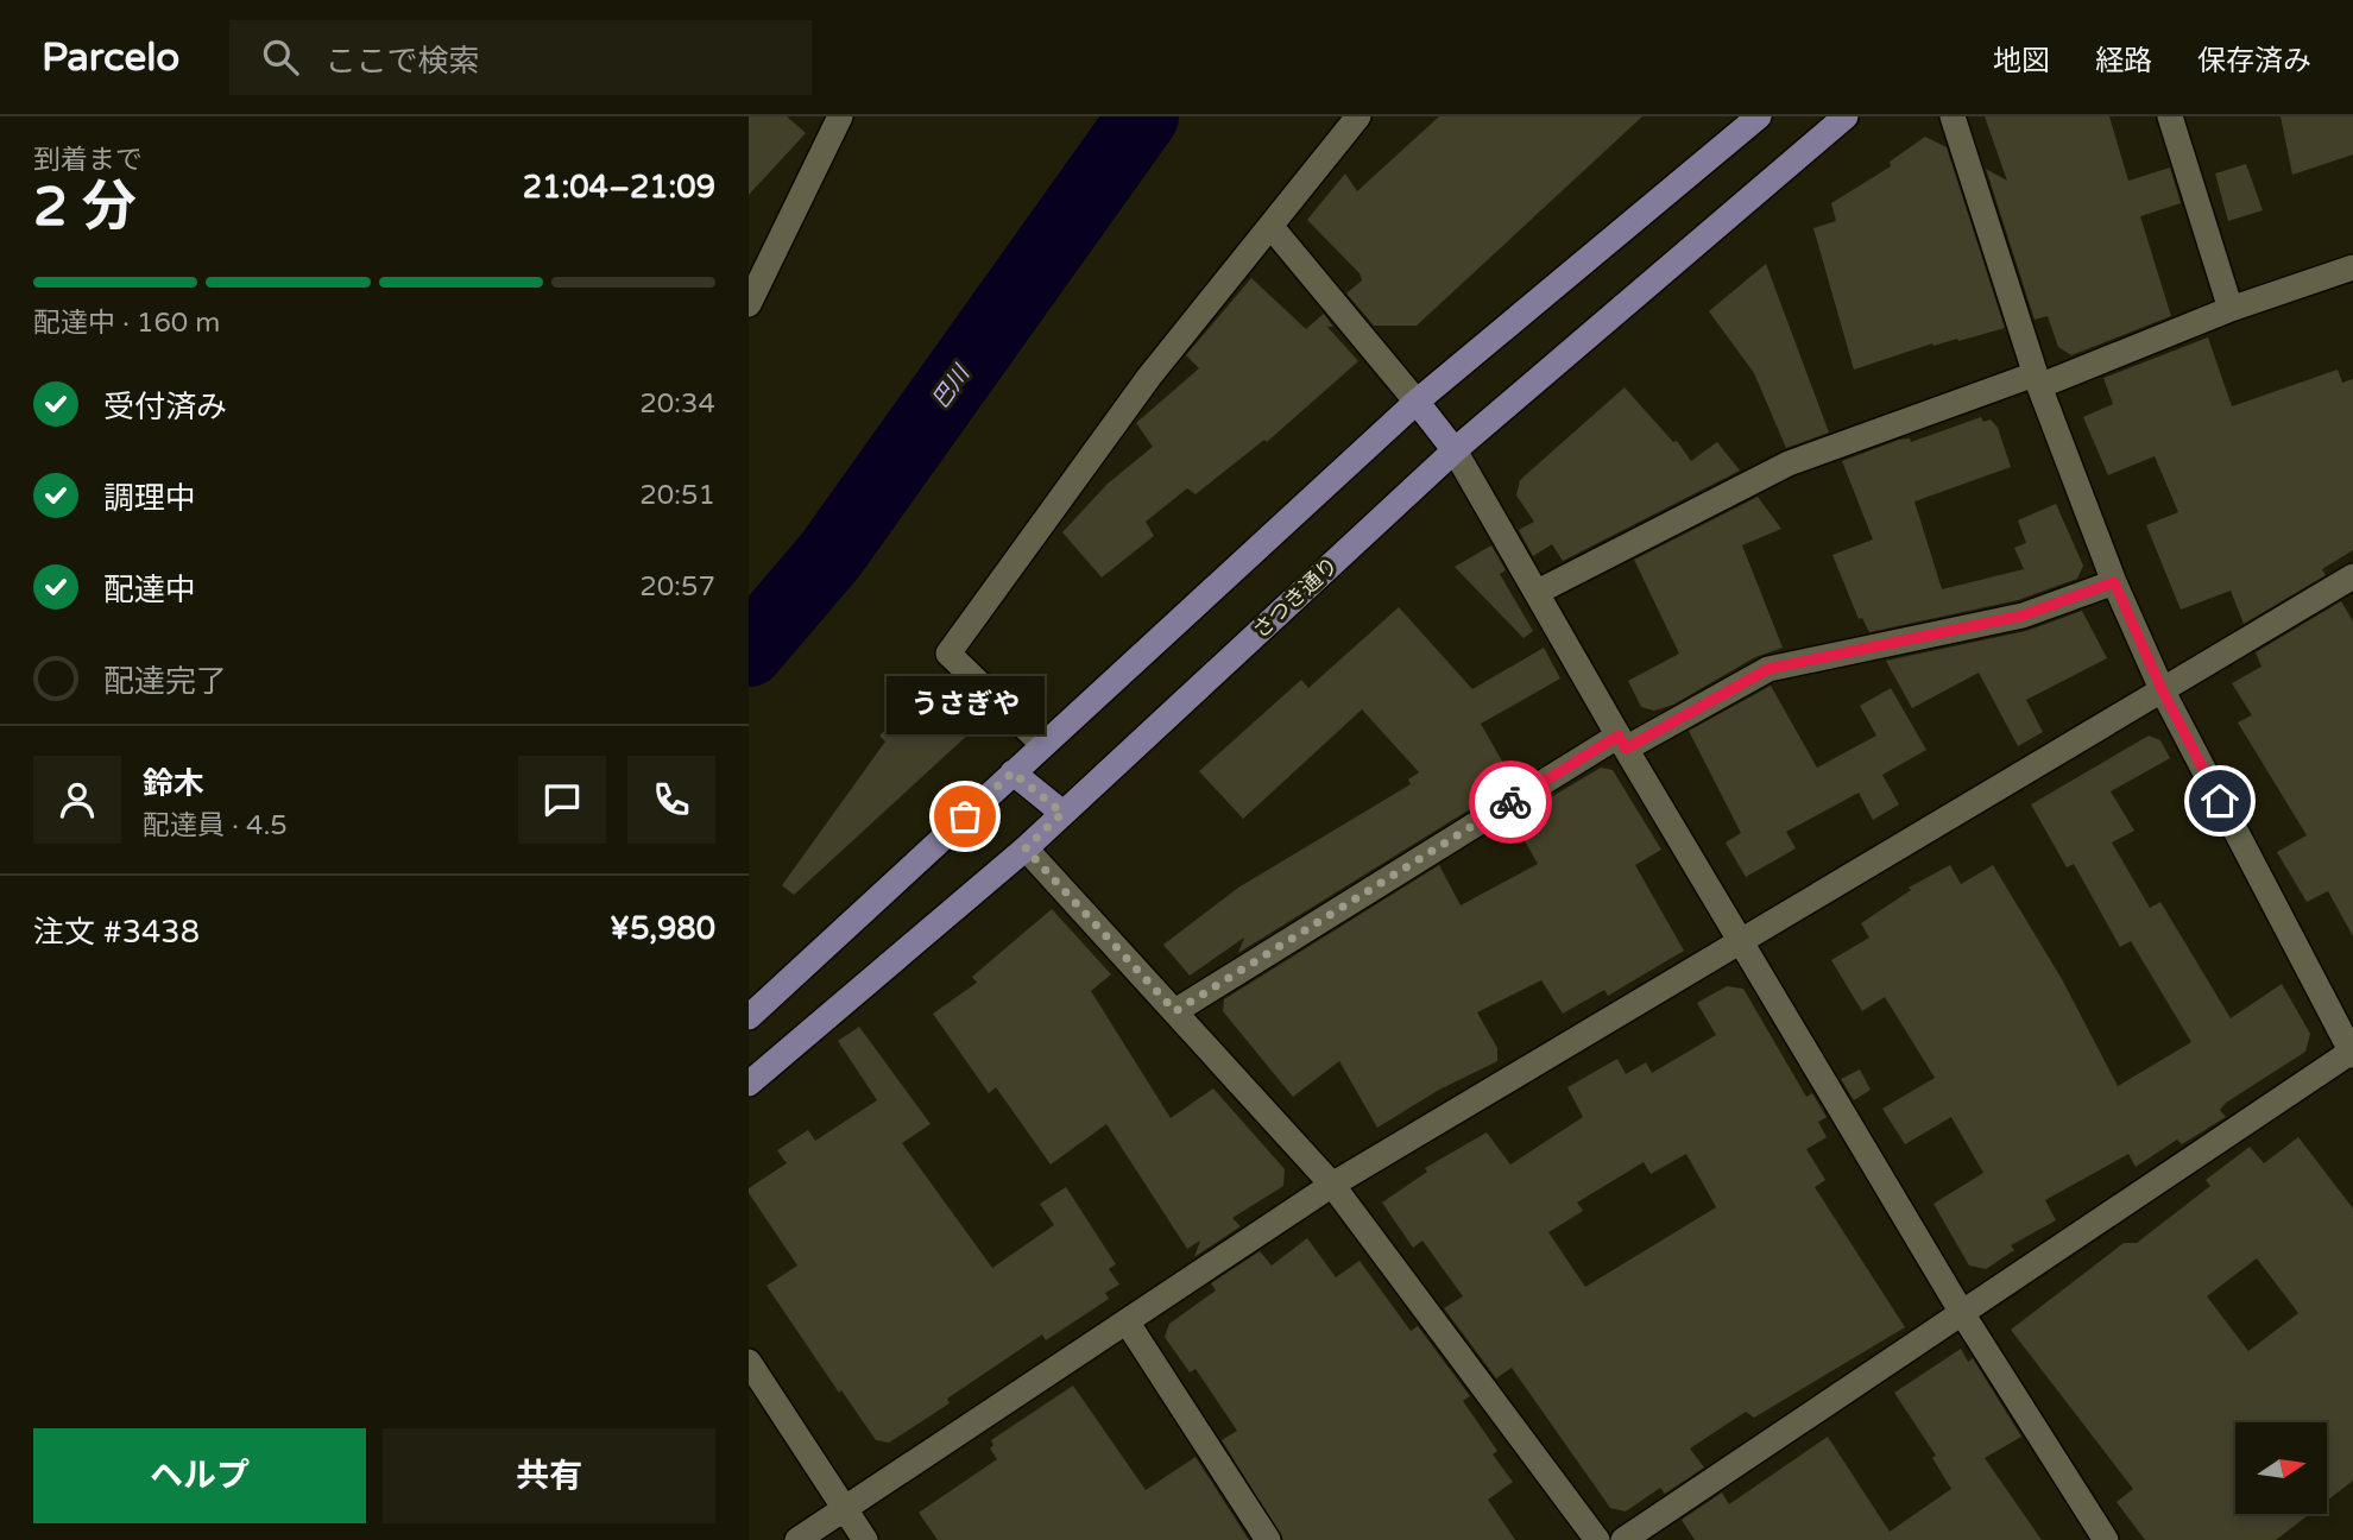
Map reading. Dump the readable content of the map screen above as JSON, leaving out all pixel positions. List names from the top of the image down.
{
  "streets": {
    "main road": ["さつき通り"]
  },
  "water": ["巴川"],
  "places": ["うさぎや"],
  "north": "right",
  "page": {
    "header": "Parcelo",
    "search": "ここで検索",
    "nav": ["地図", "経路", "保存済み"],
    "heading": ["2 分", "到着まで", "21:04–21:09"],
    "panel": [
      "鈴木",
      "配達員 · 4.5",
      "注文 #3438",
      "¥5,980"
    ],
    "bar": "配達中 · 160 m",
    "list": [
      ["受付済み", "20:34"],
      ["調理中", "20:51"],
      ["配達中", "20:57"],
      "配達完了"
    ],
    "bubble": "うさぎや",
    "buttons": ["ヘルプ", "共有"]
  }
}
